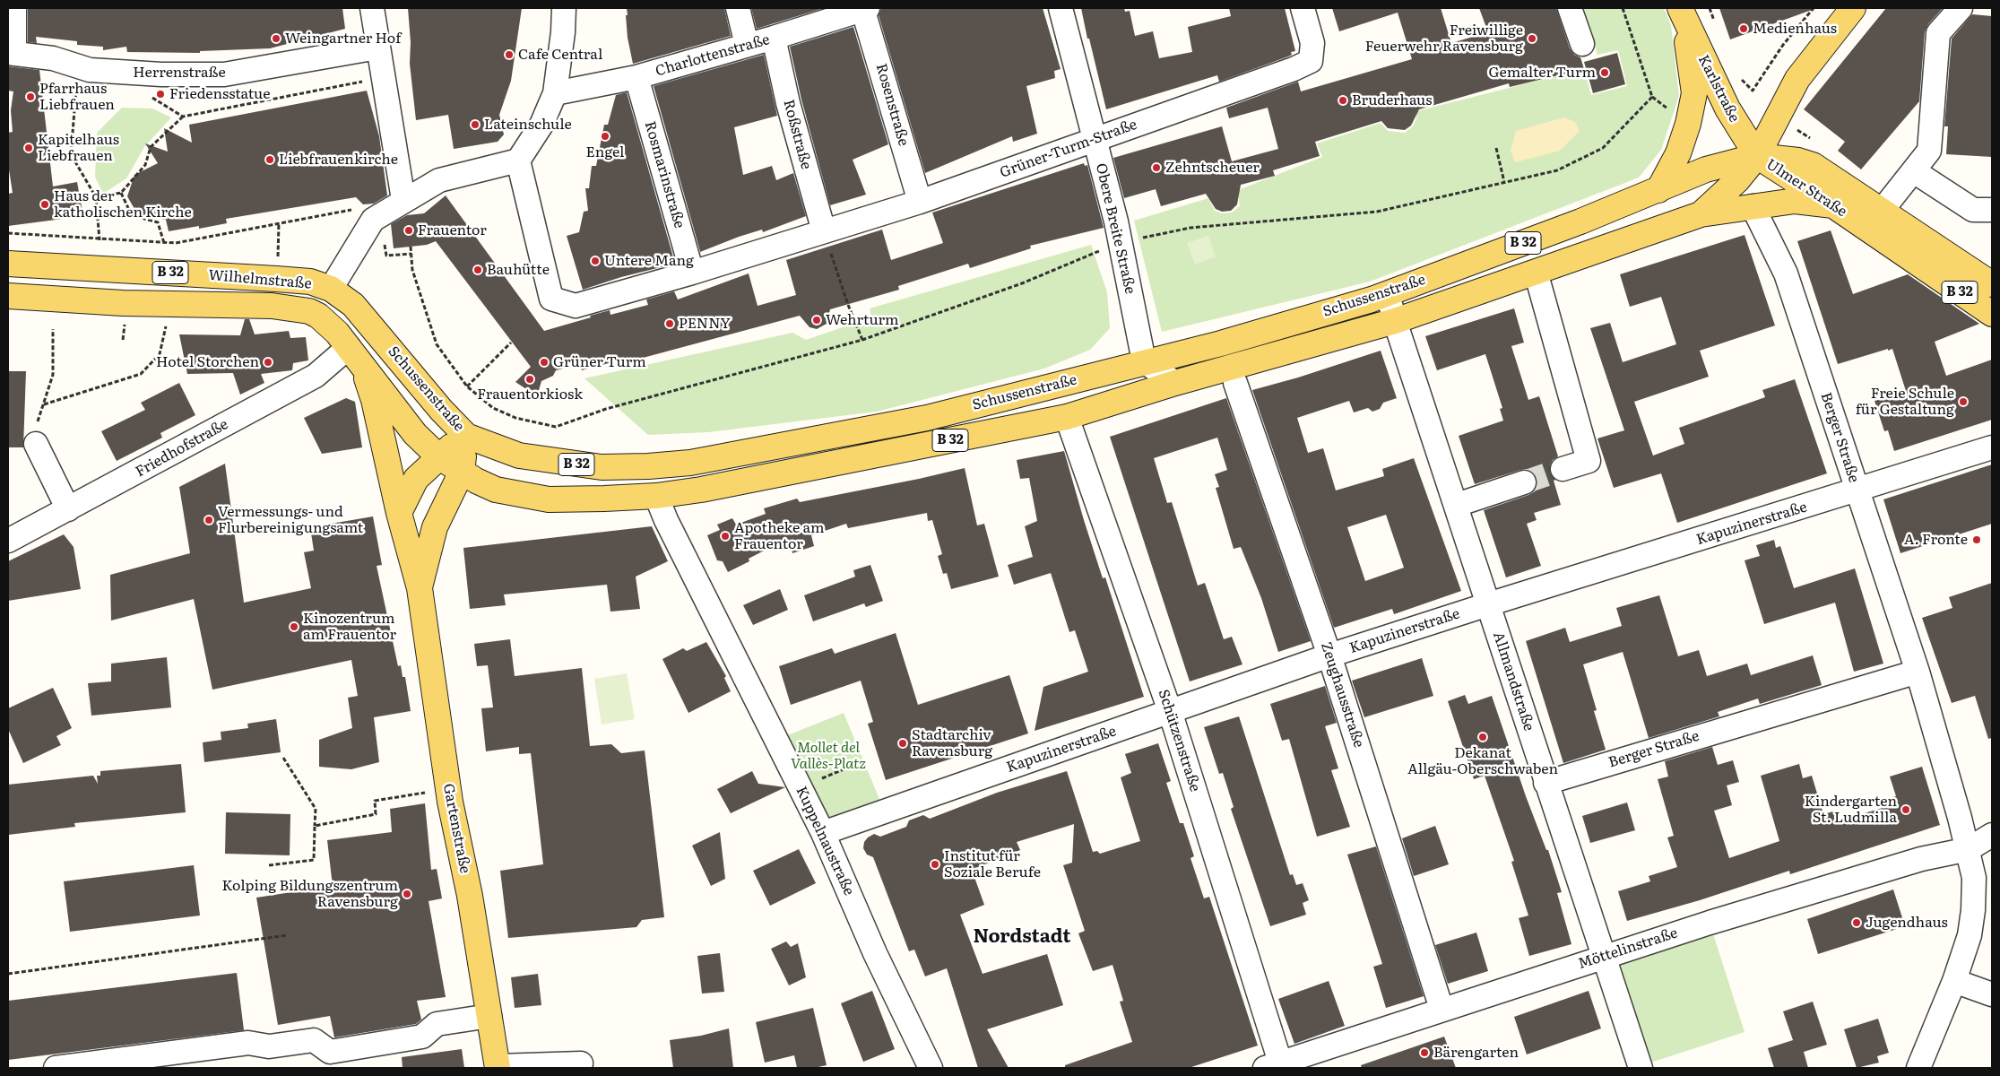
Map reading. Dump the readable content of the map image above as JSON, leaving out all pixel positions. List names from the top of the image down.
{
  "streets": {
    "main road": [
      "Karlstraße",
      "Ulmer Straße",
      "B 32",
      "Wilhelmstraße",
      "Schussenstraße",
      "Gartenstraße"
    ],
    "street": [
      "Charlottenstraße",
      "Herrenstraße",
      "Rosenstraße",
      "Roßstraße",
      "Grüner-Turm-Straße",
      "Rosmarinstraße",
      "Obere Breite Straße",
      "Berger Straße",
      "Friedhofstraße",
      "Kapuzinerstraße",
      "Allmandstraße",
      "Zeughausstraße",
      "Schützenstraße",
      "Kuppelnaustraße",
      "Möttelinstraße"
    ]
  },
  "crossings": [
    ["Charlottenstraße", "Rosenstraße"],
    ["Charlottenstraße", "Roßstraße"],
    ["Charlottenstraße", "Rosmarinstraße"],
    ["Karlstraße", "Ulmer Straße"],
    ["Karlstraße", "Schussenstraße"],
    ["Rosenstraße", "Grüner-Turm-Straße"],
    ["Roßstraße", "Grüner-Turm-Straße"],
    ["Grüner-Turm-Straße", "Rosmarinstraße"],
    ["Grüner-Turm-Straße", "Obere Breite Straße"],
    ["Ulmer Straße", "Schussenstraße"],
    ["Obere Breite Straße", "Schussenstraße"],
    ["Wilhelmstraße", "Schussenstraße"],
    ["Schussenstraße", "Berger Straße"],
    ["Schussenstraße", "Friedhofstraße"],
    ["Schussenstraße", "Allmandstraße"],
    ["Schussenstraße", "Schützenstraße"],
    ["Schussenstraße", "Gartenstraße"],
    ["Schussenstraße", "Kuppelnaustraße"],
    ["Berger Straße", "Kapuzinerstraße"],
    ["Berger Straße", "Allmandstraße"],
    ["Berger Straße", "Möttelinstraße"],
    ["Friedhofstraße", "Gartenstraße"],
    ["Kapuzinerstraße", "Allmandstraße"],
    ["Kapuzinerstraße", "Zeughausstraße"],
    ["Kapuzinerstraße", "Schützenstraße"],
    ["Kapuzinerstraße", "Kuppelnaustraße"],
    ["Allmandstraße", "Möttelinstraße"],
    ["Zeughausstraße", "Möttelinstraße"],
    ["Schützenstraße", "Möttelinstraße"]
  ],
  "districts": ["Nordstadt"],
  "parks": ["Mollet del Vallès-Platz"],
  "places": [
    "Medienhaus",
    "Weingartner Hof",
    "Freiwillige Feuerwehr Ravensburg",
    "Cafe Central",
    "Gemalter Turm",
    "Friedensstatue",
    "Pfarrhaus Liebfrauen",
    "Bruderhaus",
    "Lateinschule",
    "Engel",
    "Kapitelhaus Liebfrauen",
    "Liebfrauenkirche",
    "Zehntscheuer",
    "Haus der katholischen Kirche",
    "Frauentor",
    "Untere Mang",
    "Bauhütte",
    "Wehrturm",
    "PENNY",
    "Hotel Storchen",
    "Grüner Turm",
    "Frauentorkiosk",
    "Freie Schule für Gestaltung",
    "Vermessungs- und Flurbereinigungsamt",
    "Apotheke am Frauentor",
    "A. Fronte",
    "Kinozentrum am Frauentor",
    "Dekanat Allgäu-Oberschwaben",
    "Stadtarchiv Ravensburg",
    "Kindergarten St. Ludmilla",
    "Institut für Soziale Berufe",
    "Kolping Bildungszentrum Ravensburg",
    "Jugendhaus",
    "Bärengarten"
  ]
}
